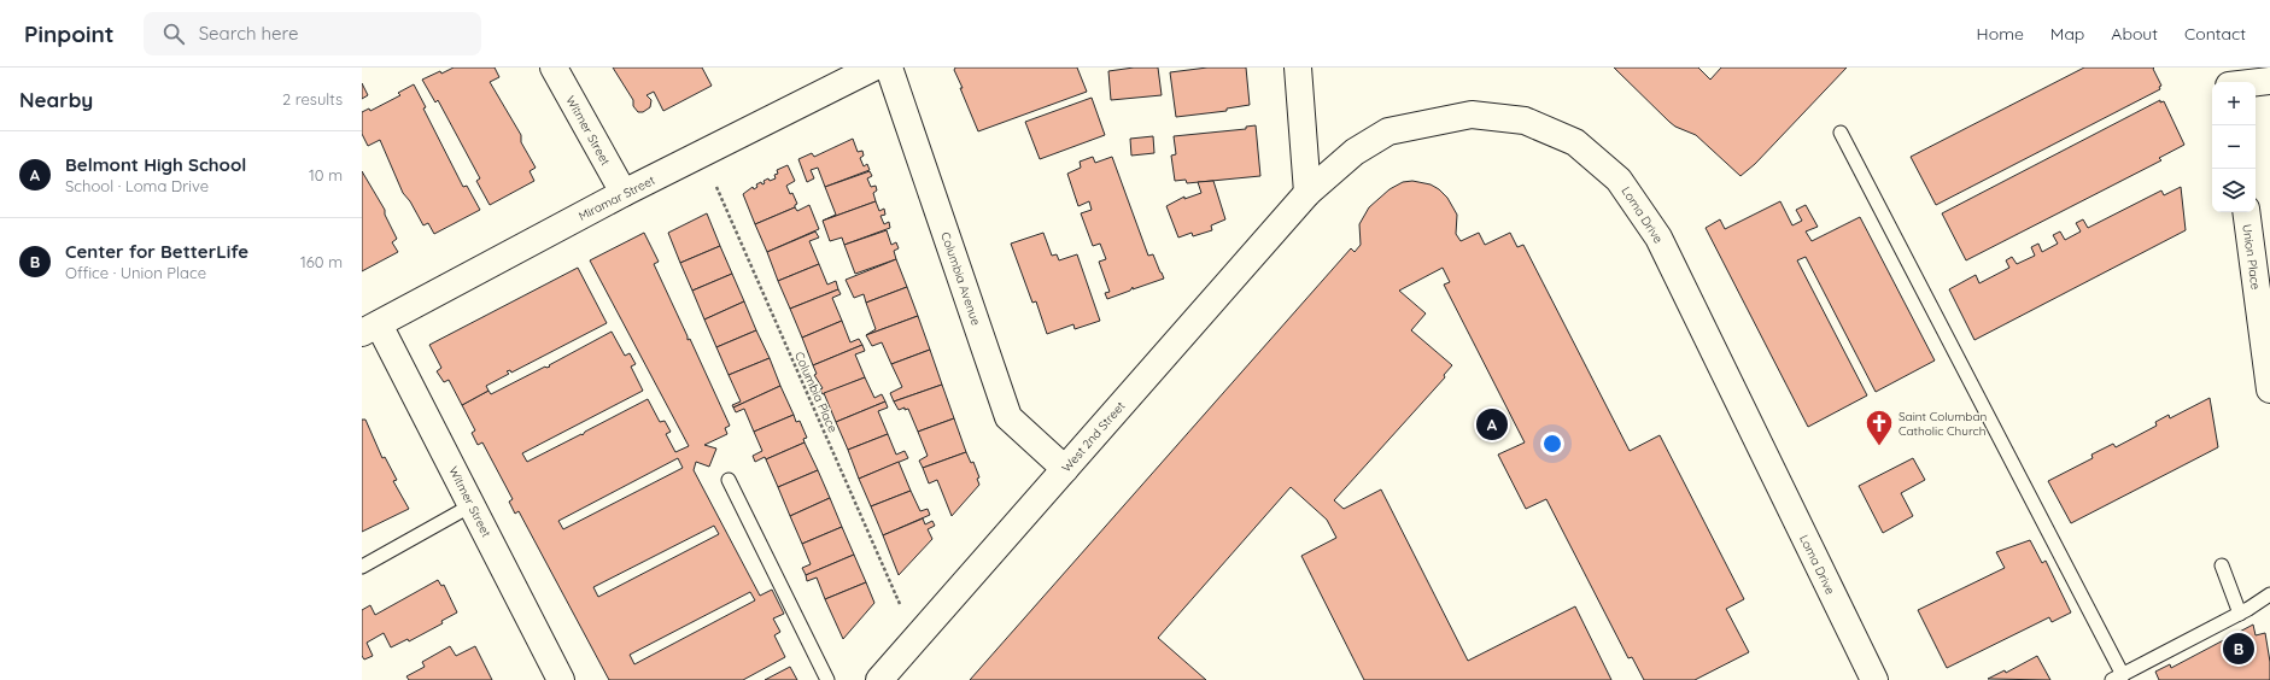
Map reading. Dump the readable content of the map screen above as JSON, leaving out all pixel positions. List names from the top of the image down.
{
  "streets": {
    "street": [
      "Witmer Street",
      "Miramar Street",
      "Loma Drive",
      "Union Place",
      "Columbia Avenue",
      "West 2nd Street"
    ],
    "path": ["Columbia Place"]
  },
  "crossings": [
    ["Witmer Street", "Miramar Street"],
    ["Loma Drive", "West 2nd Street"],
    ["Columbia Avenue", "West 2nd Street"]
  ],
  "places": {
    "church": ["Saint Columban Catholic Church"]
  },
  "page": {
    "header": "Pinpoint",
    "search": "Search here",
    "nav": [
      "Home",
      "Map",
      "About",
      "Contact"
    ],
    "heading": ["Nearby", "2 results"],
    "map_buttons": ["+", "−"],
    "list": [
      {
        "mark": "A",
        "name": "Belmont High School",
        "note": "School · Loma Drive",
        "value": "10 m"
      },
      {
        "mark": "B",
        "name": "Center for BetterLife",
        "note": "Office · Union Place",
        "value": "160 m"
      }
    ],
    "pins": ["A", "B"]
  }
}
